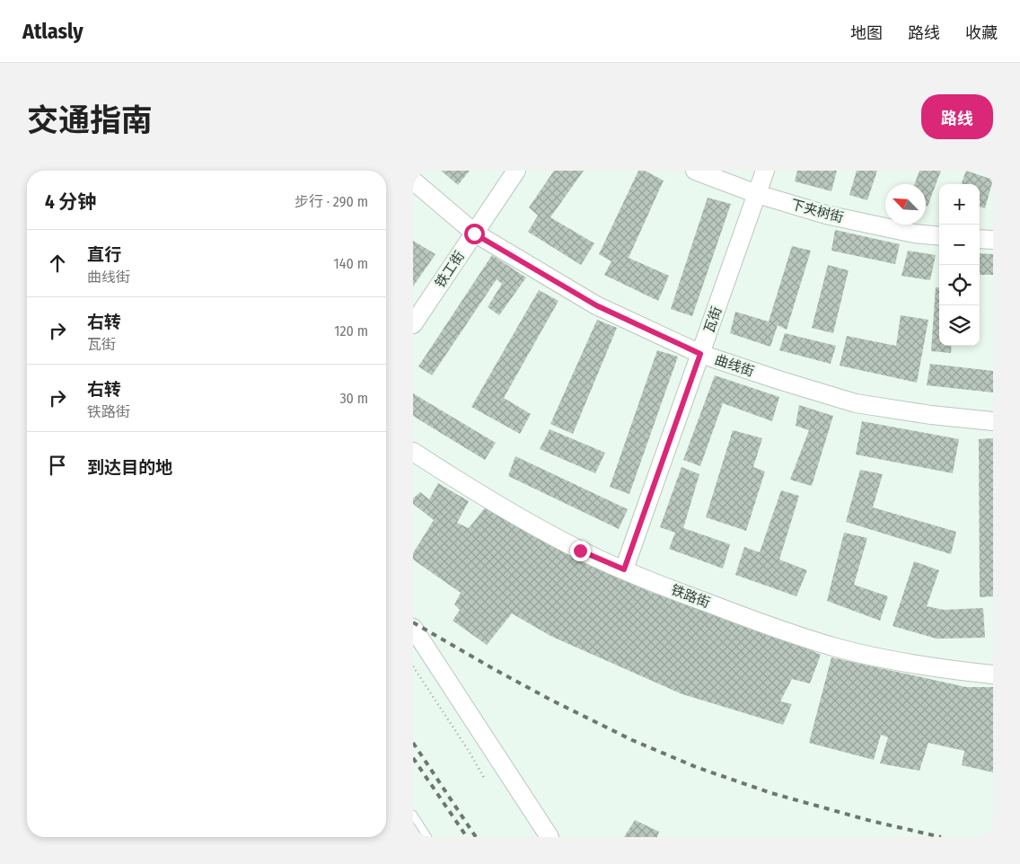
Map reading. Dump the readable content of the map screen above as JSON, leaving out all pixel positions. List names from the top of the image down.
{
  "streets": {
    "street": [
      "下夹树街",
      "铁工街",
      "瓦街",
      "曲线街",
      "铁路街"
    ]
  },
  "crossings": [
    ["下夹树街", "瓦街"],
    ["铁工街", "曲线街"],
    ["瓦街", "曲线街"],
    ["瓦街", "铁路街"]
  ],
  "north": "top left",
  "page": {
    "header": "Atlasly",
    "nav": ["地图", "路线", "收藏"],
    "title": "交通指南",
    "buttons": "路线",
    "heading": ["4 分钟", "步行 · 290 m"],
    "map_buttons": ["+", "−"],
    "list": [
      ["直行", "曲线街", "140 m"],
      ["右转", "瓦街", "120 m"],
      ["右转", "铁路街", "30 m"],
      "到达目的地"
    ]
  }
}
